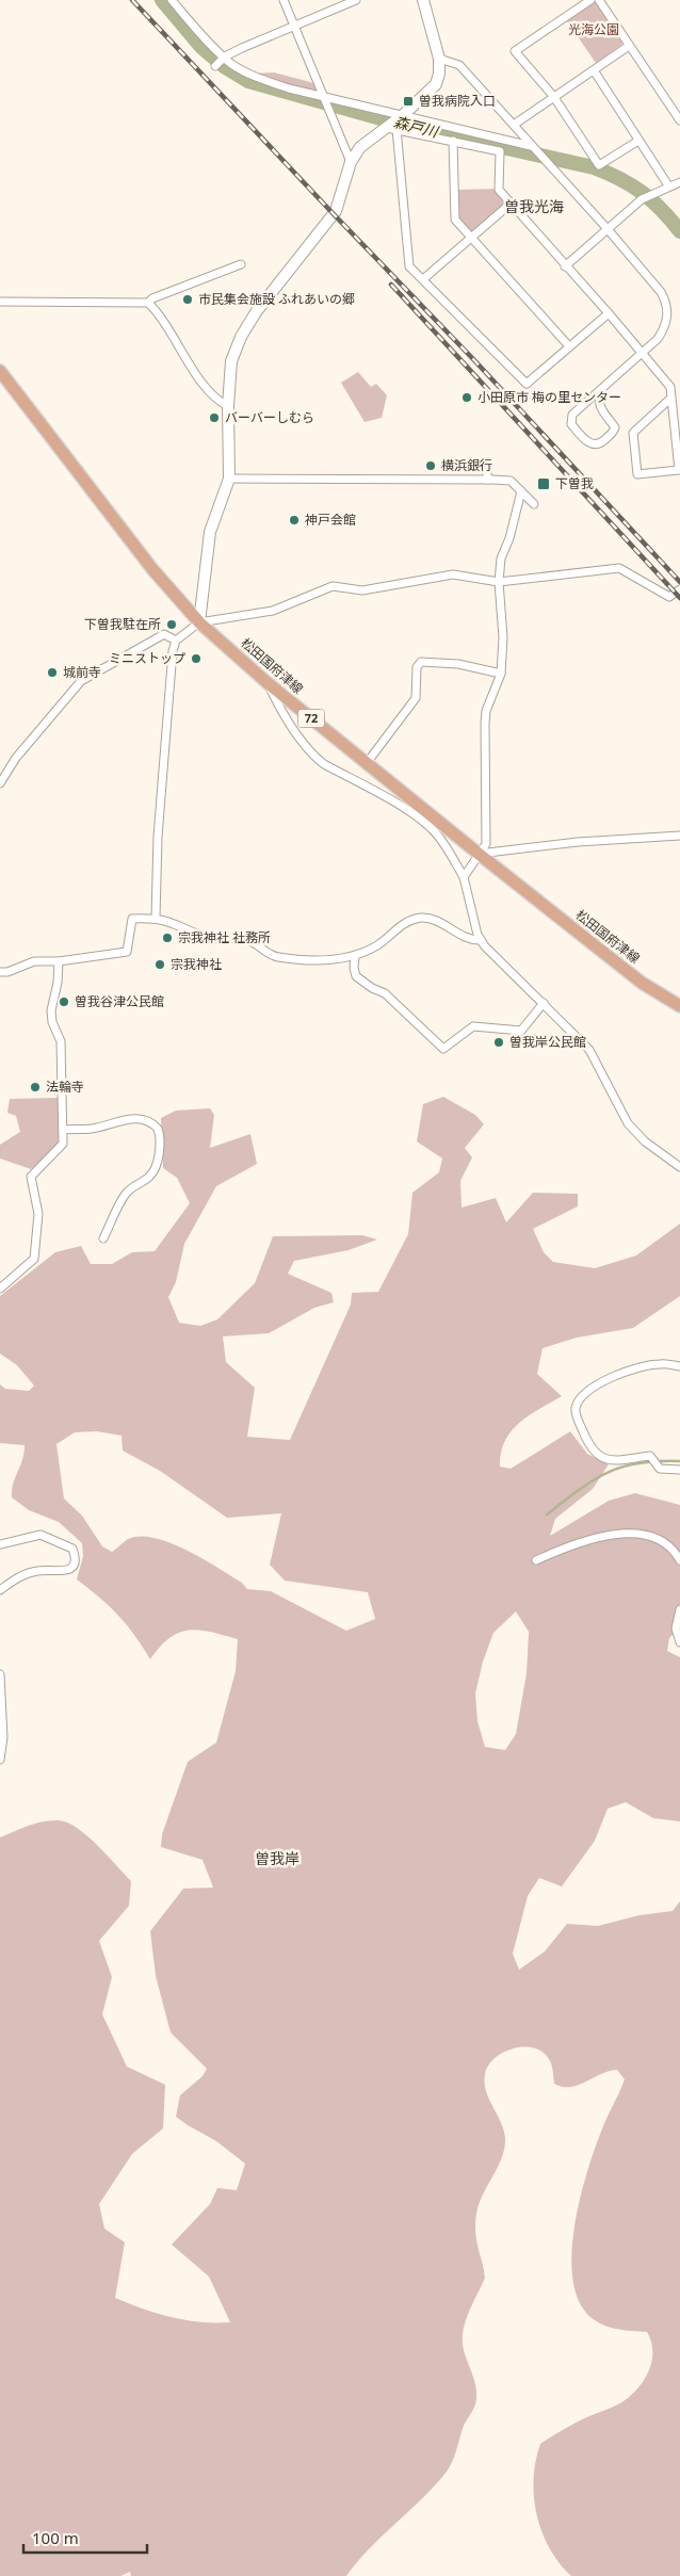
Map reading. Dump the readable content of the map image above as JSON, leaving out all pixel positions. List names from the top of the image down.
{
  "streets": {
    "main road": ["松田国府津線", "72"]
  },
  "districts": ["曽我光海", "曽我岸"],
  "water": ["森戸川"],
  "parks": ["光海公園"],
  "places": {
    "transit": ["曽我病院入口", "下曽我"],
    "other": [
      "市民集会施設 ふれあいの郷",
      "小田原市 梅の里センター",
      "バーバーしむら",
      "横浜銀行",
      "神戸会館",
      "下曽我駐在所",
      "ミニストップ",
      "城前寺",
      "宗我神社 社務所",
      "宗我神社",
      "曽我谷津公民館",
      "曽我岸公民館",
      "法輪寺"
    ]
  },
  "scale_bar": "100 m"
}
